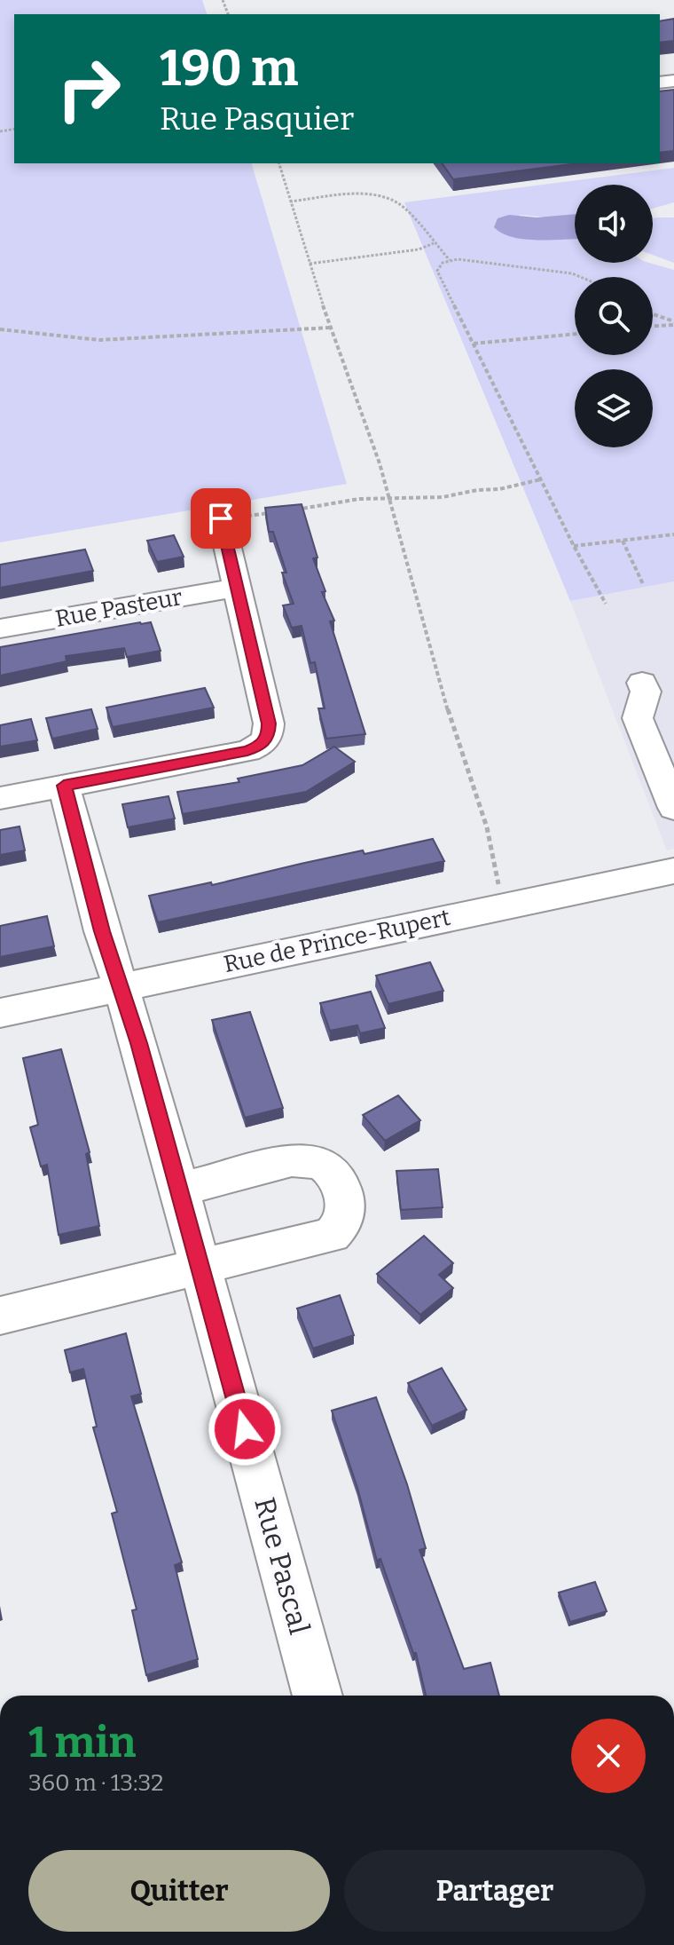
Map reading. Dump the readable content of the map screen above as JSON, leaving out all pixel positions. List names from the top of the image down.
{
  "streets": {
    "street": ["Rue Pasteur", "Rue de Prince-Rupert", "Rue Pascal"]
  },
  "crossings": [
    ["Rue de Prince-Rupert", "Rue Pascal"]
  ],
  "page": {
    "turn": ["190 m", "Rue Pasquier"],
    "heading": ["1 min", "360 m · 13:32"],
    "buttons": ["Quitter", "Partager"]
  }
}
